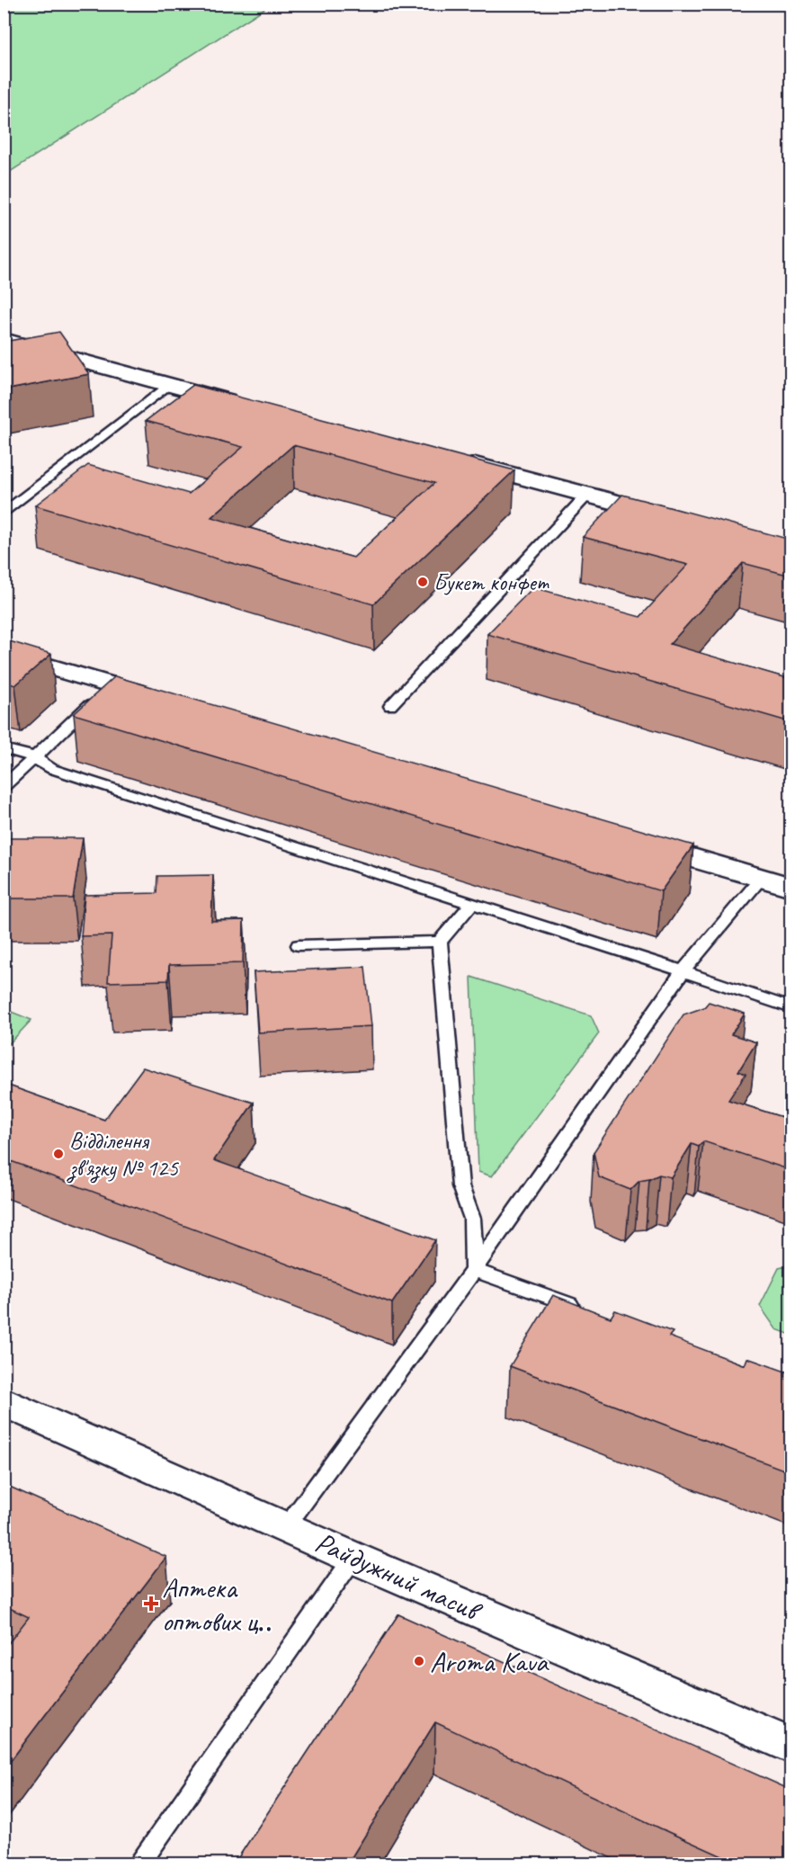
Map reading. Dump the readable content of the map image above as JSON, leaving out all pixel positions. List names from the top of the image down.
{
  "streets": {
    "street": ["Райдужний масив"]
  },
  "places": {
    "other": ["Букет конфет", "Відділення зв'язку № 125", "Aroma Kava"],
    "health": ["Аптека оптових ц‥"]
  }
}
